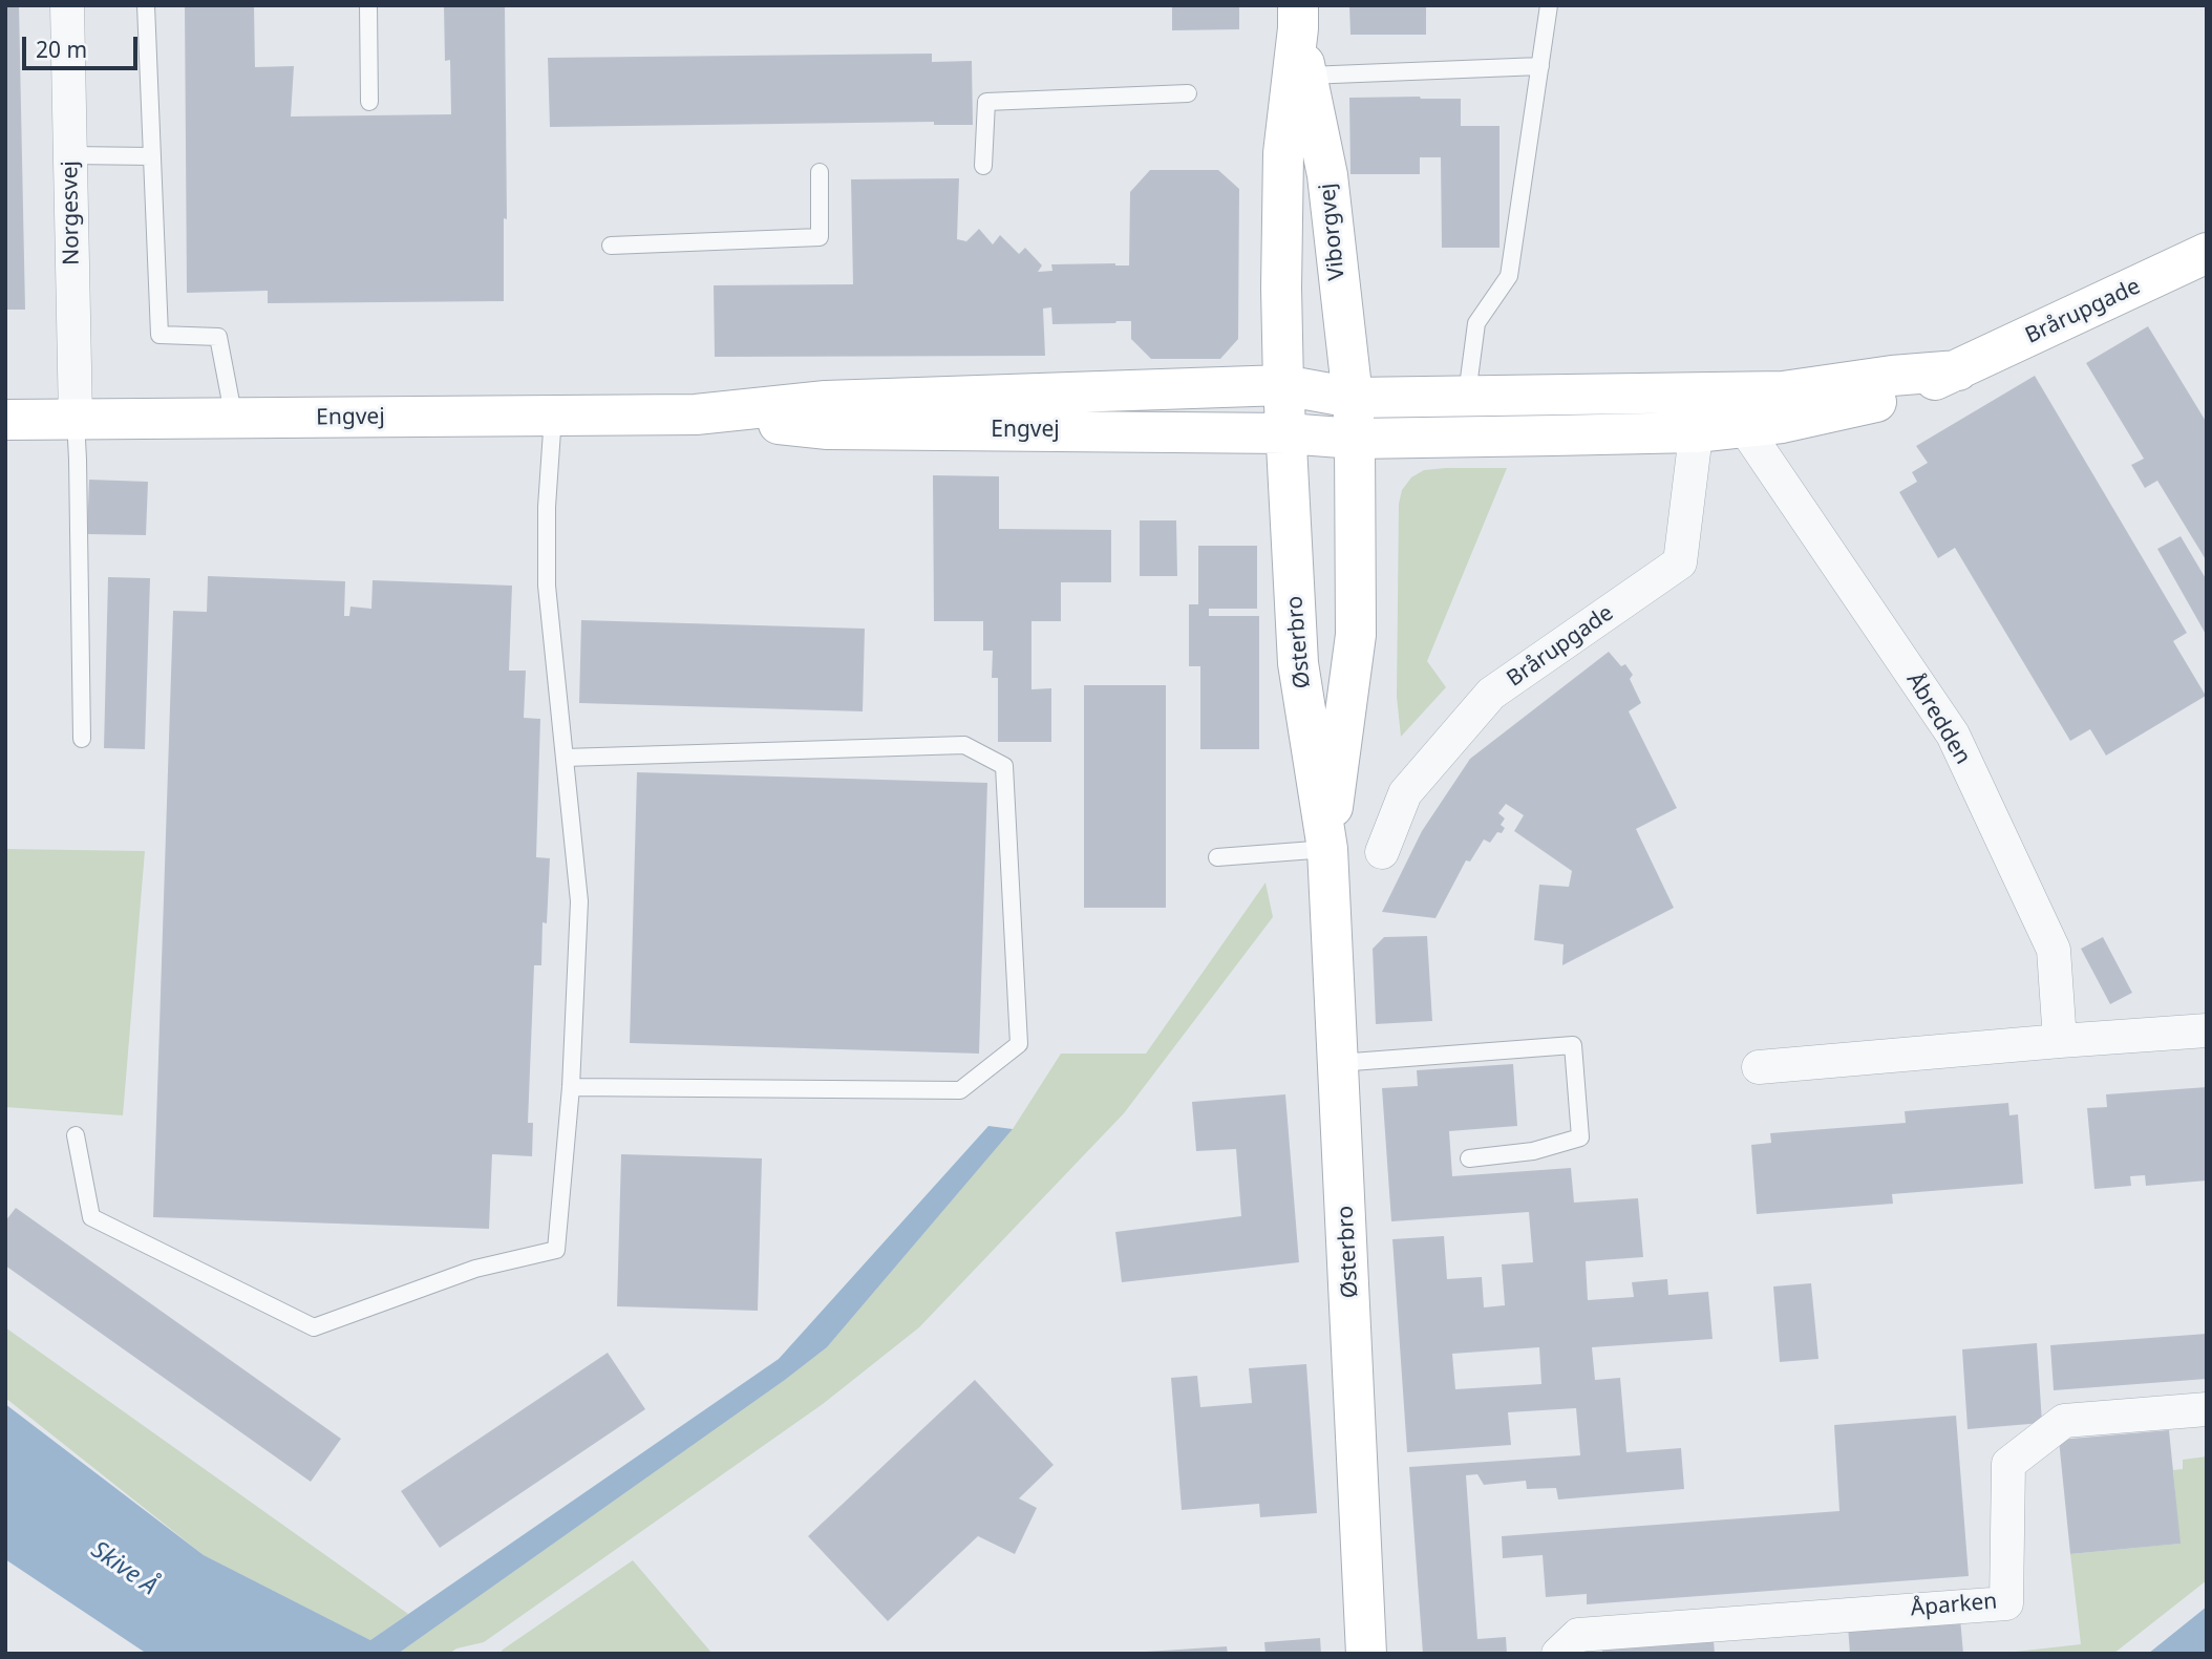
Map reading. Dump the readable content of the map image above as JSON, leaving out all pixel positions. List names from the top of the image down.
{
  "streets": {
    "street": [
      "Norgesvej",
      "Viborgvej",
      "Brårupgade",
      "Engvej",
      "Østerbro",
      "Åbredden",
      "Åparken"
    ]
  },
  "crossings": [
    ["Norgesvej", "Engvej"],
    ["Viborgvej", "Brårupgade"],
    ["Viborgvej", "Engvej"],
    ["Viborgvej", "Østerbro"],
    ["Brårupgade", "Engvej"],
    ["Brårupgade", "Østerbro"],
    ["Brårupgade", "Åbredden"],
    ["Engvej", "Østerbro"]
  ],
  "water": ["Skive Å"],
  "scale_bar": "20 m"
}
